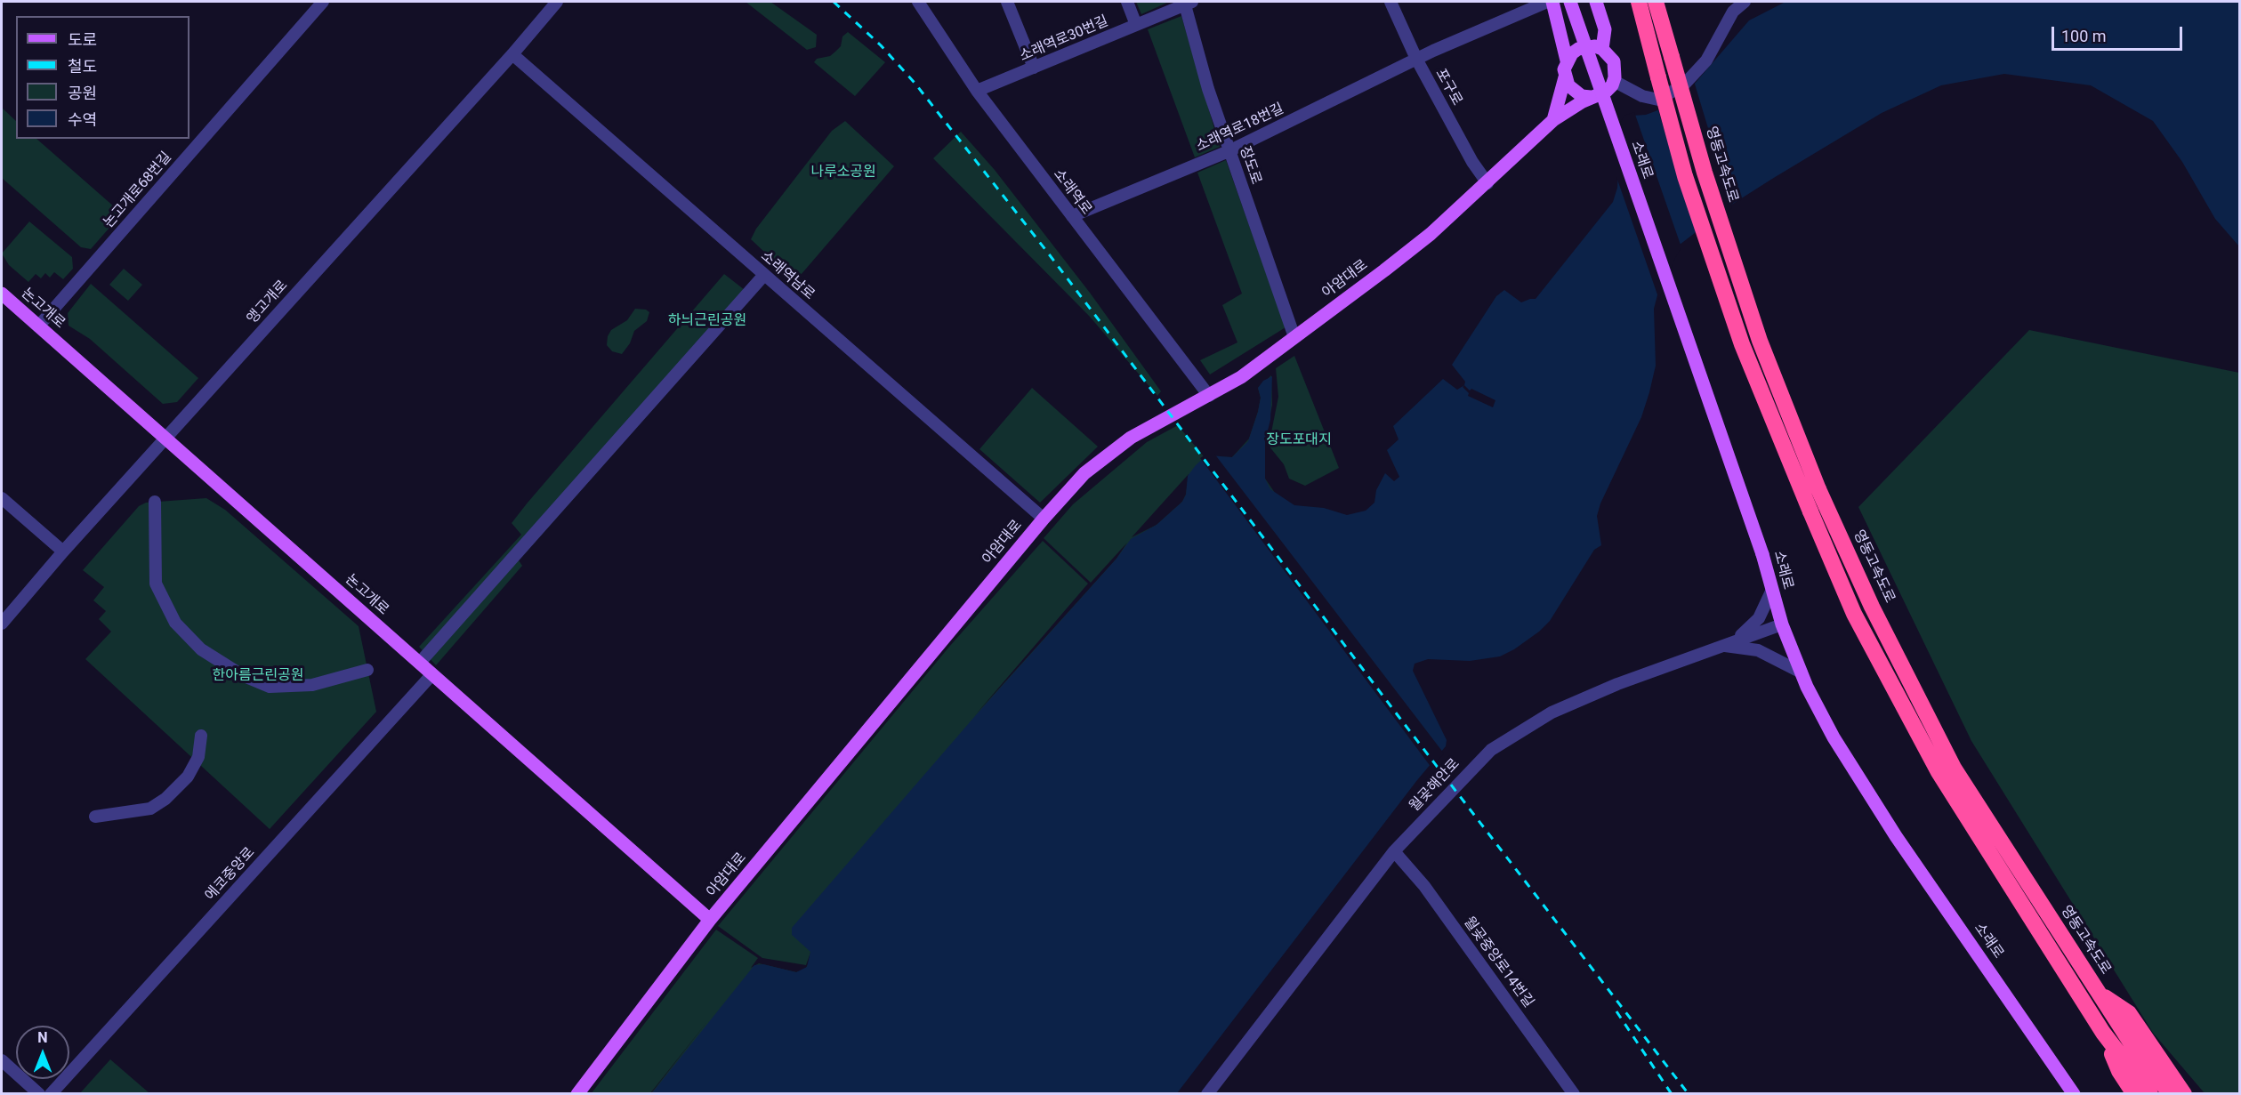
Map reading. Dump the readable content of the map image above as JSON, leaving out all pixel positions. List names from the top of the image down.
{
  "streets": {
    "highway": ["영동고속도로"],
    "main road": ["소래로", "아암대로", "논고개로"],
    "street": [
      "소래역로30번길",
      "포구로",
      "소래역로18번길",
      "장도로",
      "논고개로68번길",
      "소래역로",
      "소래역남로",
      "앵고개로",
      "월곶해안로",
      "에코중앙로",
      "월곶중앙로14번길"
    ]
  },
  "crossings": [
    ["소래역로30번길", "장도로"],
    ["소래역로30번길", "소래역로"],
    ["포구로", "소래역로18번길"],
    ["포구로", "아암대로"],
    ["소래역로18번길", "장도로"],
    ["소래역로18번길", "소래역로"],
    ["소래로", "월곶해안로"],
    ["장도로", "아암대로"],
    ["논고개로68번길", "논고개로"],
    ["소래역로", "아암대로"],
    ["소래역남로", "아암대로"],
    ["소래역남로", "앵고개로"],
    ["아암대로", "논고개로"],
    ["앵고개로", "논고개로"],
    ["논고개로", "에코중앙로"],
    ["월곶해안로", "월곶중앙로14번길"]
  ],
  "parks": [
    "나루소공원",
    "하늬근린공원",
    "장도포대지",
    "한아름근린공원"
  ],
  "legend": [
    "도로",
    "철도",
    "공원",
    "수역"
  ],
  "scale_bar": "100 m",
  "north": "top"
}
